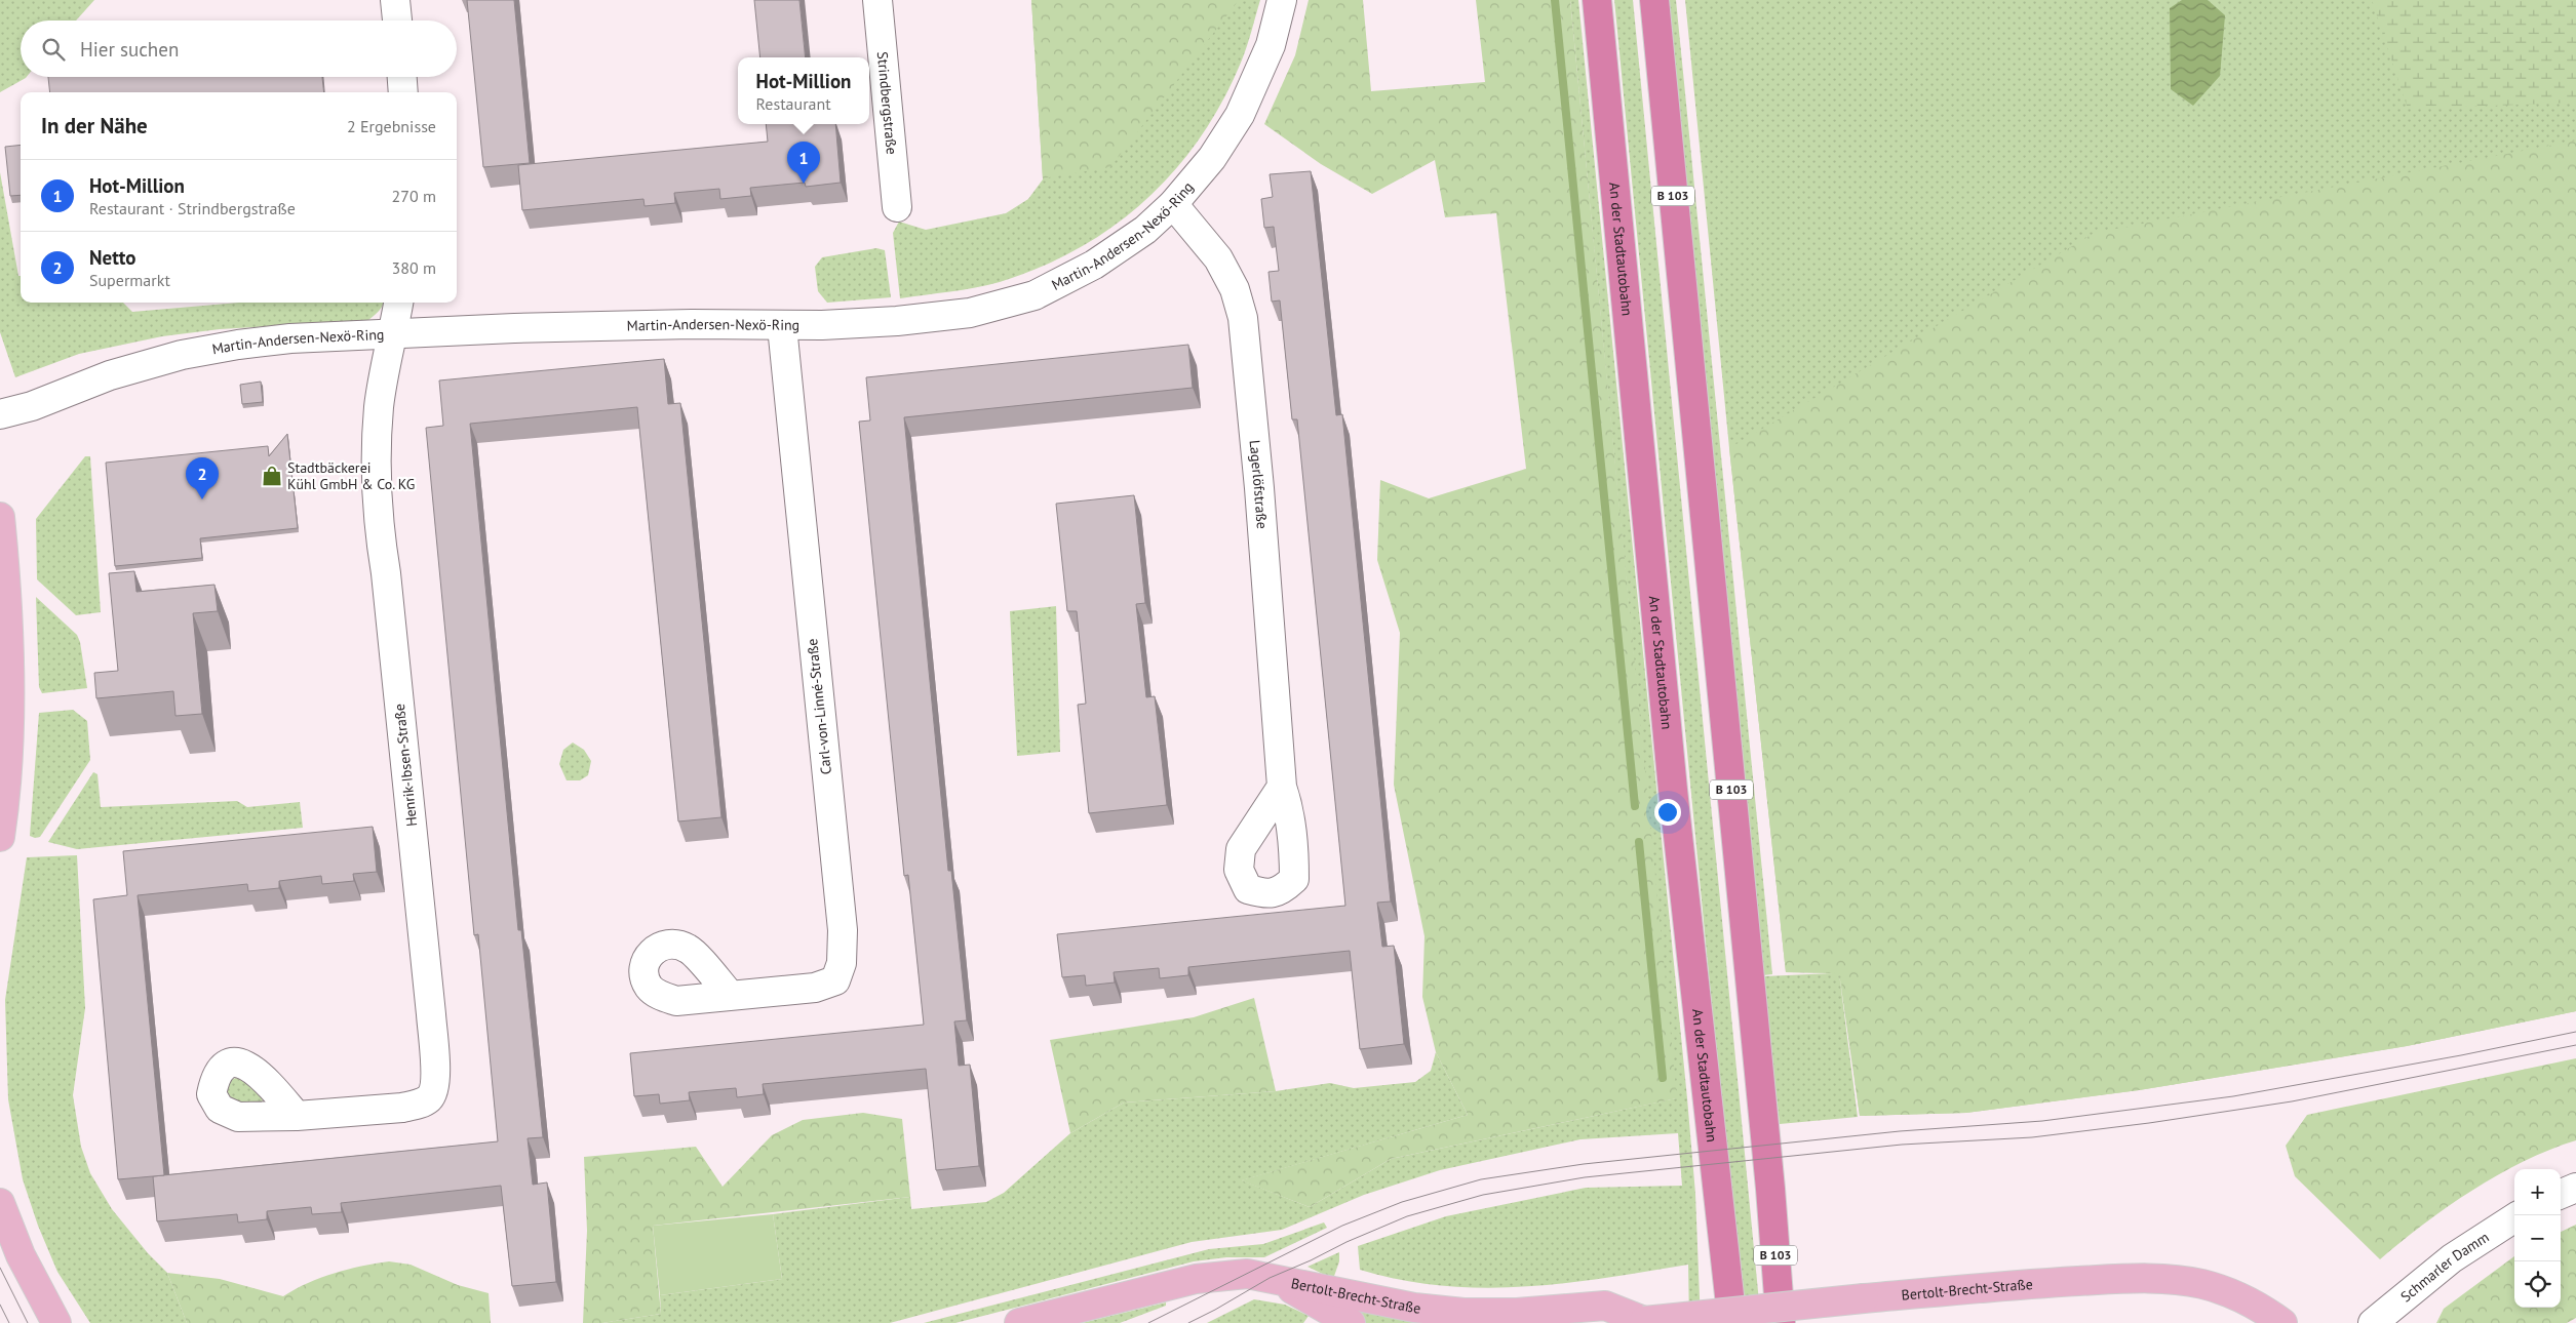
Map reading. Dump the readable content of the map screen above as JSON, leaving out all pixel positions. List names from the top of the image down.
{
  "streets": {
    "highway": ["B 103", "An der Stadtautobahn"],
    "main road": ["Bertolt-Brecht-Straße"],
    "street": [
      "Strindbergstraße",
      "Martin-Andersen-Nexö-Ring",
      "Lagerlöfstraße",
      "Carl-von-Linné-Straße",
      "Henrik-Ibsen-Straße",
      "Schmarler Damm"
    ]
  },
  "crossings": [
    ["Martin-Andersen-Nexö-Ring", "Lagerlöfstraße"],
    ["Martin-Andersen-Nexö-Ring", "Carl-von-Linné-Straße"],
    ["Martin-Andersen-Nexö-Ring", "Henrik-Ibsen-Straße"]
  ],
  "places": {
    "shop": ["Stadtbäckerei Kühl GmbH & Co. KG"]
  },
  "page": {
    "search": "Hier suchen",
    "popup": ["Hot-Million", "Restaurant"],
    "heading": ["In der Nähe", "2 Ergebnisse"],
    "pins": ["1", "2"],
    "list": [
      {
        "mark": "1",
        "name": "Hot-Million",
        "note": "Restaurant · Strindbergstraße",
        "value": "270 m"
      },
      {
        "mark": "2",
        "name": "Netto",
        "note": "Supermarkt",
        "value": "380 m"
      }
    ],
    "map_buttons": ["+", "−"]
  }
}
